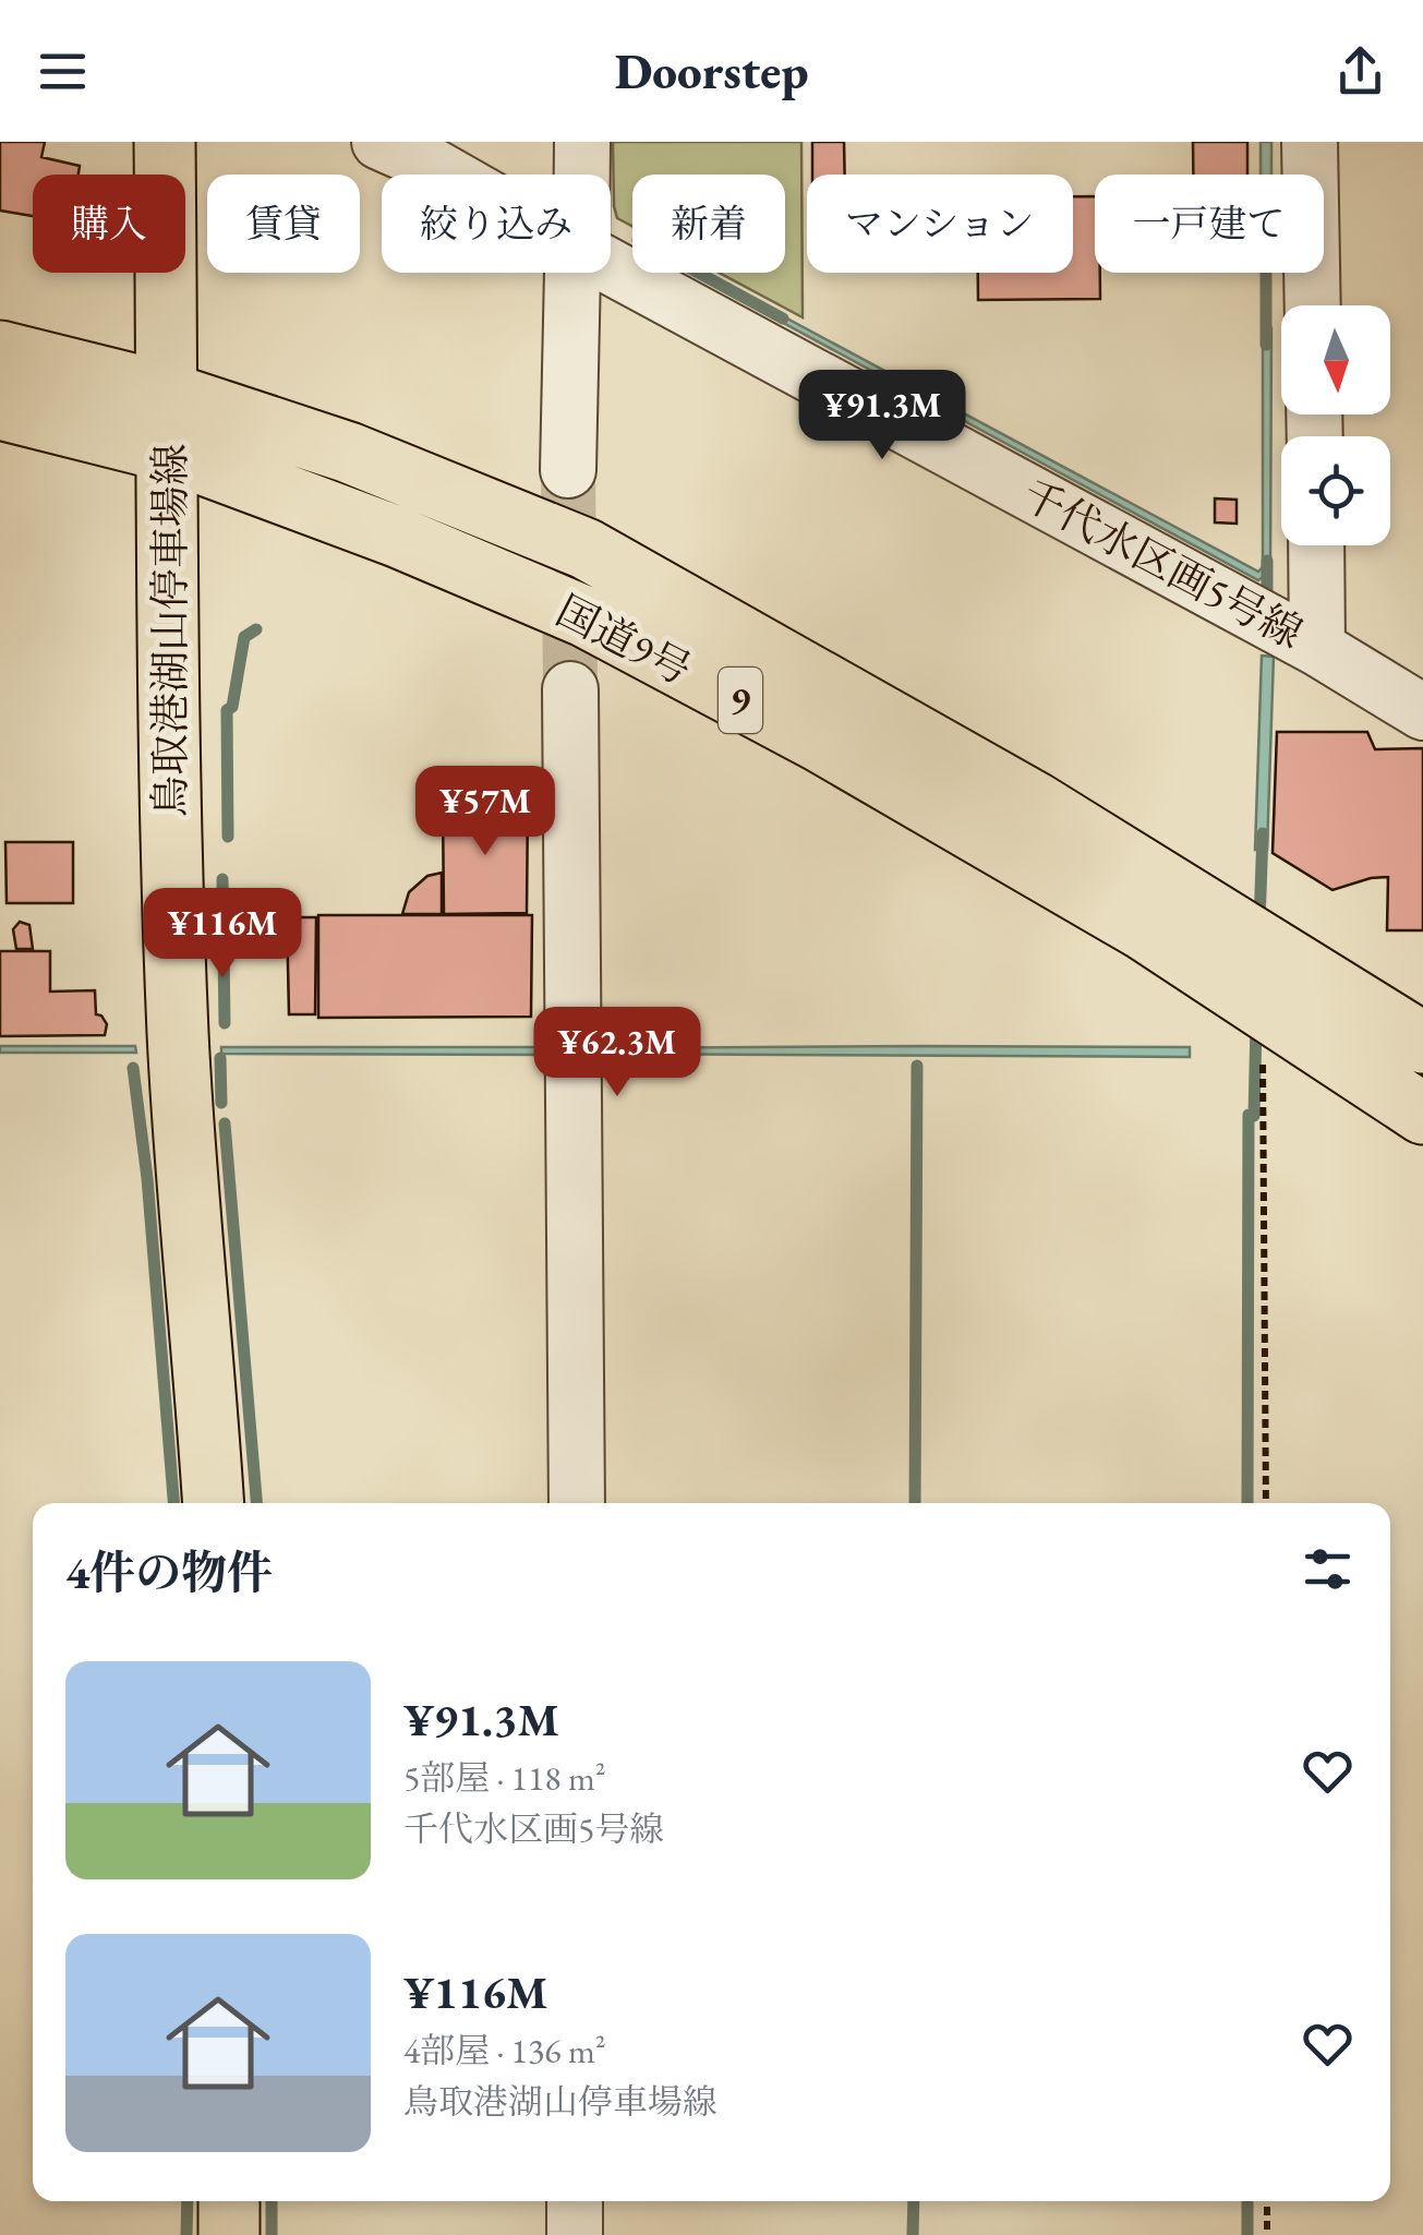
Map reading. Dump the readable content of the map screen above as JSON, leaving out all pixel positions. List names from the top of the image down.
{
  "streets": {
    "main road": ["鳥取港湖山停車場線", "国道9号", "9"],
    "street": ["千代水区画5号線"]
  },
  "crossings": [
    ["鳥取港湖山停車場線", "国道9号"]
  ],
  "north": "bottom",
  "page": {
    "header": "Doorstep",
    "chip": [
      "購入",
      "賃貸",
      "絞り込み",
      "新着",
      "マンション",
      "一戸建て"
    ],
    "price": [
      "¥91.3M",
      "¥57M",
      "¥116M",
      "¥62.3M"
    ],
    "heading": "4件の物件",
    "list": [
      {
        "name": "¥91.3M",
        "note": "5部屋 · 118 m² · 千代水区画5号線"
      },
      {
        "name": "¥116M",
        "note": "4部屋 · 136 m² · 鳥取港湖山停車場線"
      }
    ]
  }
}
